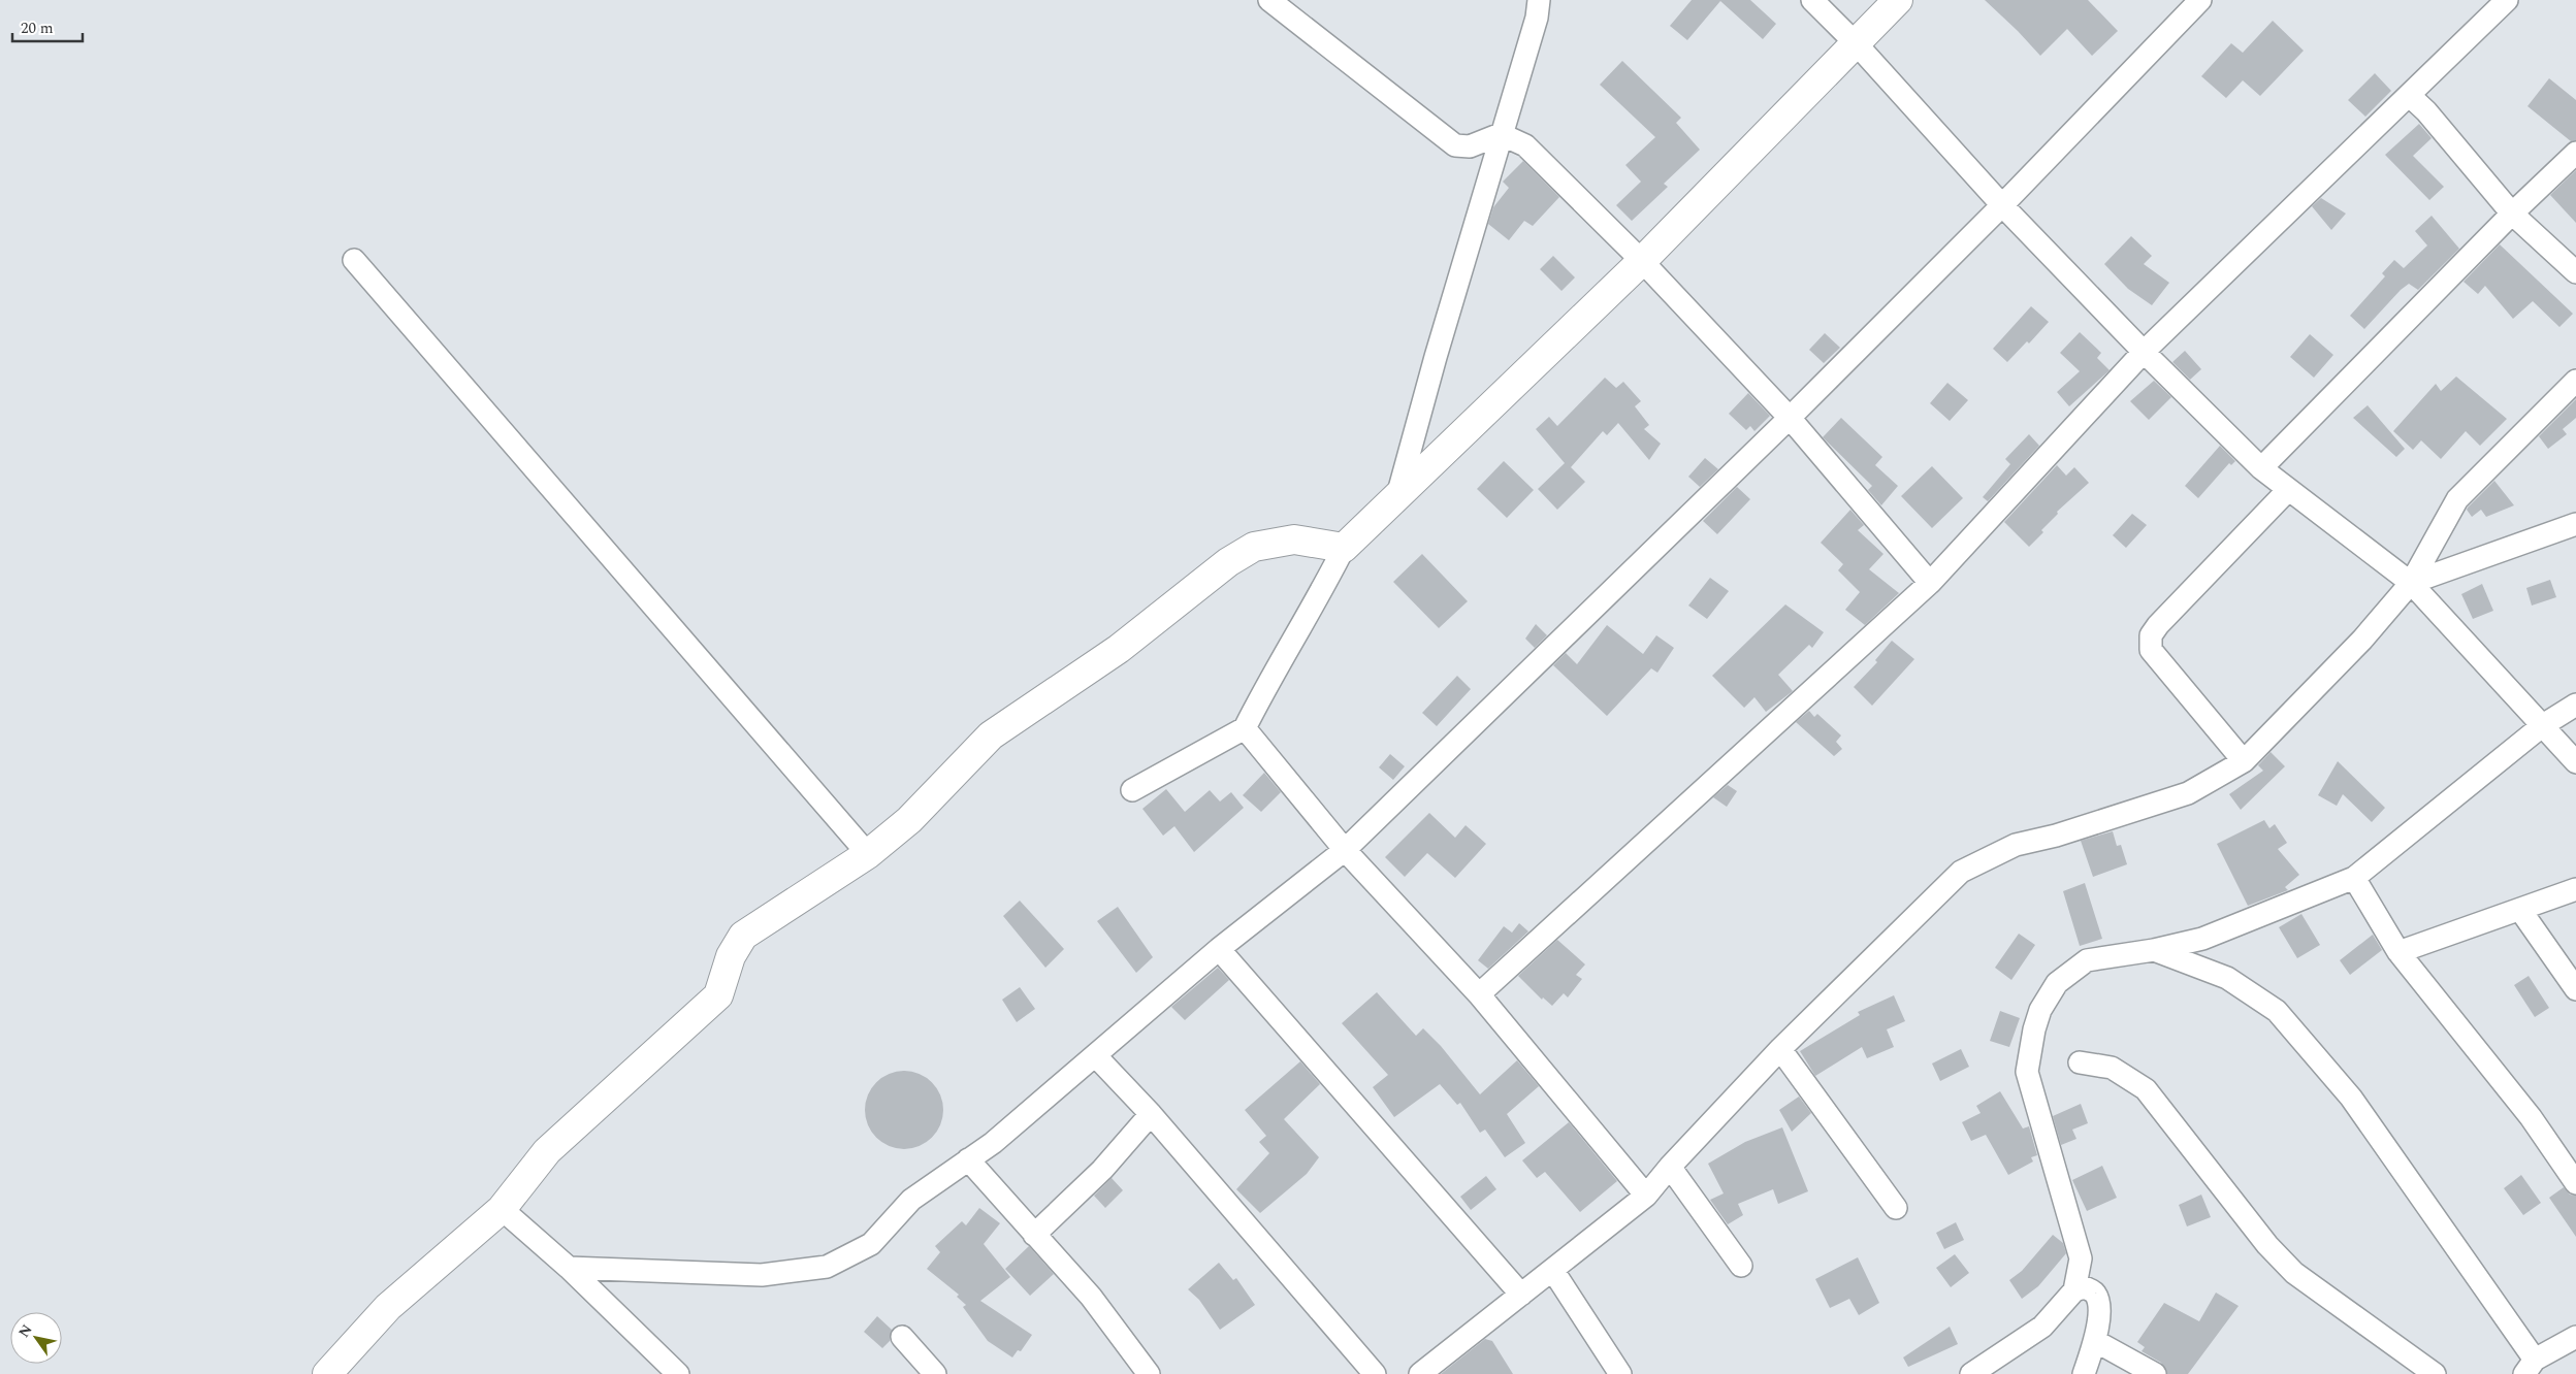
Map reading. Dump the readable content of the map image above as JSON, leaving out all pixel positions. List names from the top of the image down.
{
  "scale_bar": "20 m",
  "north": "top left"
}
